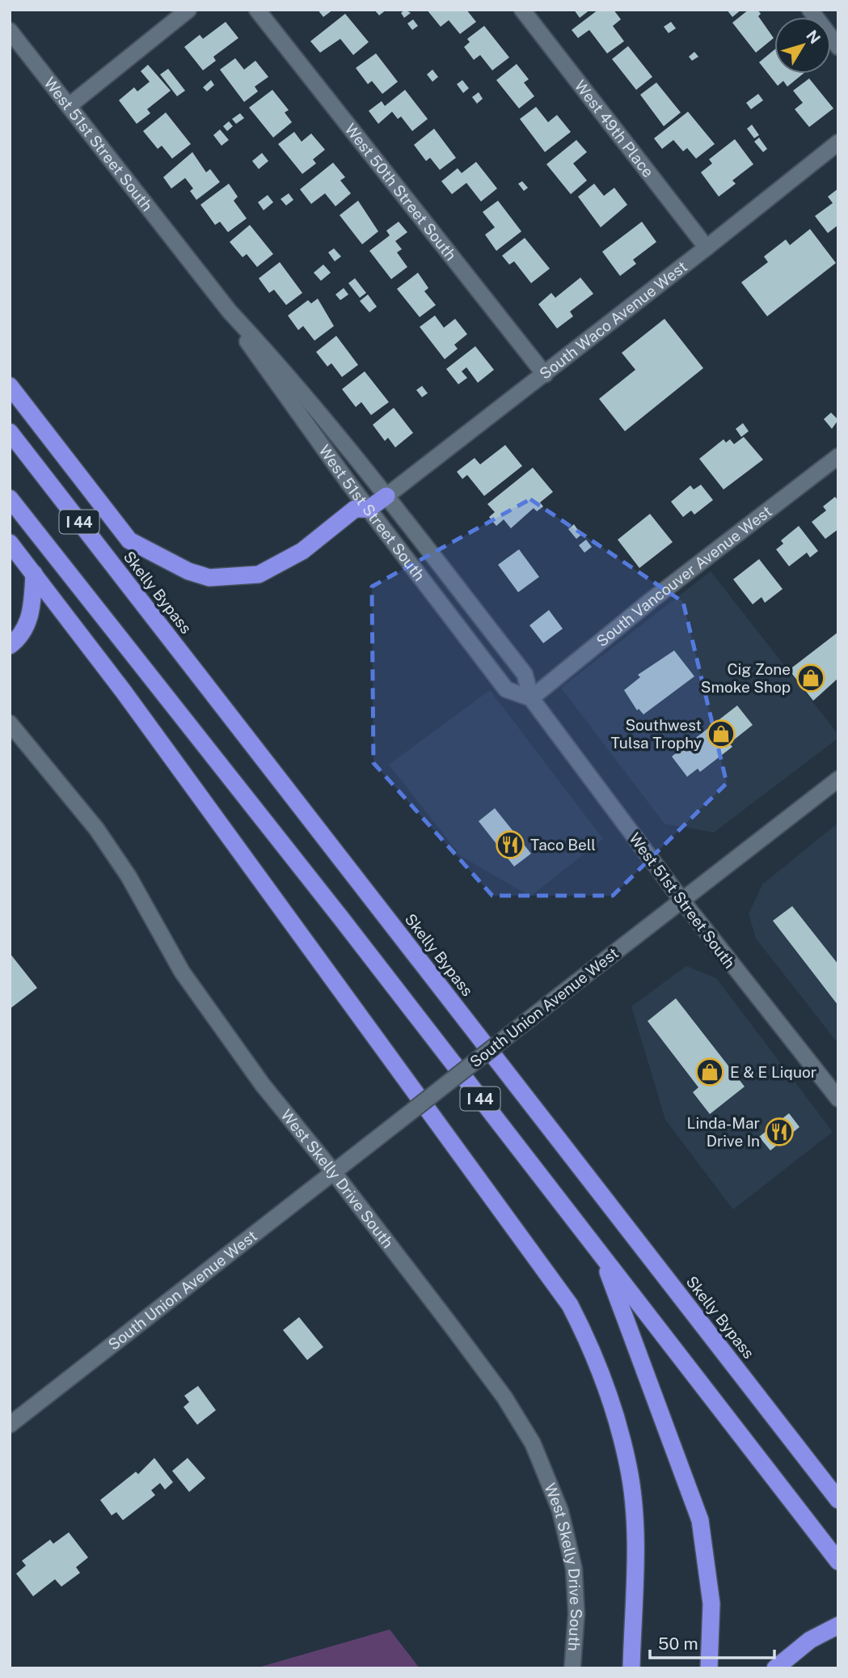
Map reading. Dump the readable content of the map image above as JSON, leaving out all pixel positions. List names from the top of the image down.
{
  "streets": {
    "highway": ["I 44", "Skelly Bypass"],
    "street": [
      "West 49th Place",
      "West 51st Street South",
      "West 50th Street South",
      "South Waco Avenue West",
      "South Vancouver Avenue West",
      "South Union Avenue West",
      "West Skelly Drive South"
    ]
  },
  "crossings": [
    ["West 49th Place", "South Waco Avenue West"],
    ["West 51st Street South", "South Waco Avenue West"],
    ["West 51st Street South", "South Vancouver Avenue West"],
    ["West 51st Street South", "South Union Avenue West"],
    ["West 50th Street South", "South Waco Avenue West"],
    ["South Union Avenue West", "West Skelly Drive South"]
  ],
  "places": {
    "shop": ["Cig Zone Smoke Shop", "Southwest Tulsa Trophy", "E & E Liquor"],
    "restaurant": ["Taco Bell", "Linda-Mar Drive In"]
  },
  "scale_bar": "50 m",
  "north": "top right"
}
